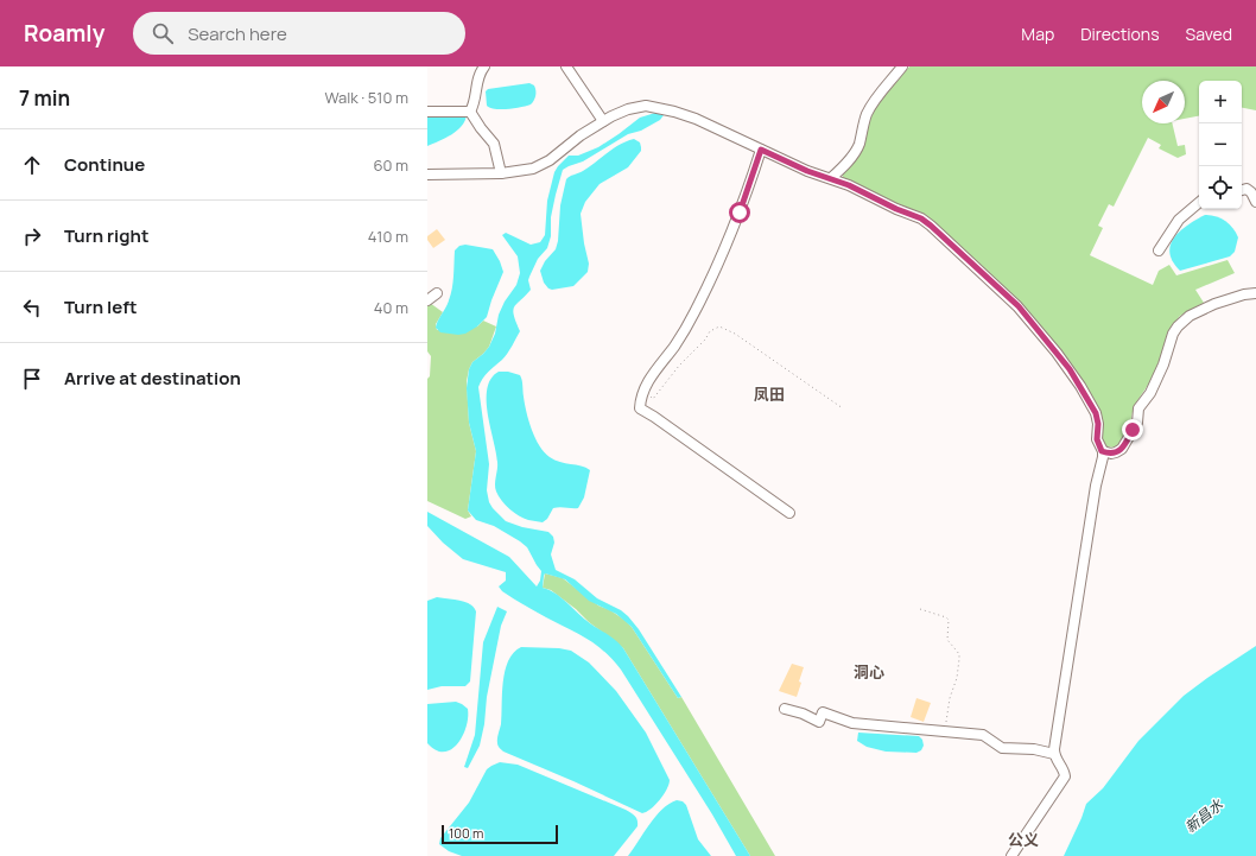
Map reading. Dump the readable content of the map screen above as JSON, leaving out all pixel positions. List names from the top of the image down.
{
  "districts": ["凤田", "洞心", "公义"],
  "water": ["新昌水"],
  "scale_bar": "100 m",
  "north": "bottom left",
  "page": {
    "header": "Roamly",
    "search": "Search here",
    "nav": ["Map", "Directions", "Saved"],
    "heading": ["7 min", "Walk · 510 m"],
    "map_buttons": ["+", "−"],
    "list": [
      ["Continue", "60 m"],
      ["Turn right", "410 m"],
      ["Turn left", "40 m"],
      "Arrive at destination"
    ],
    "scale": "100 m"
  }
}
